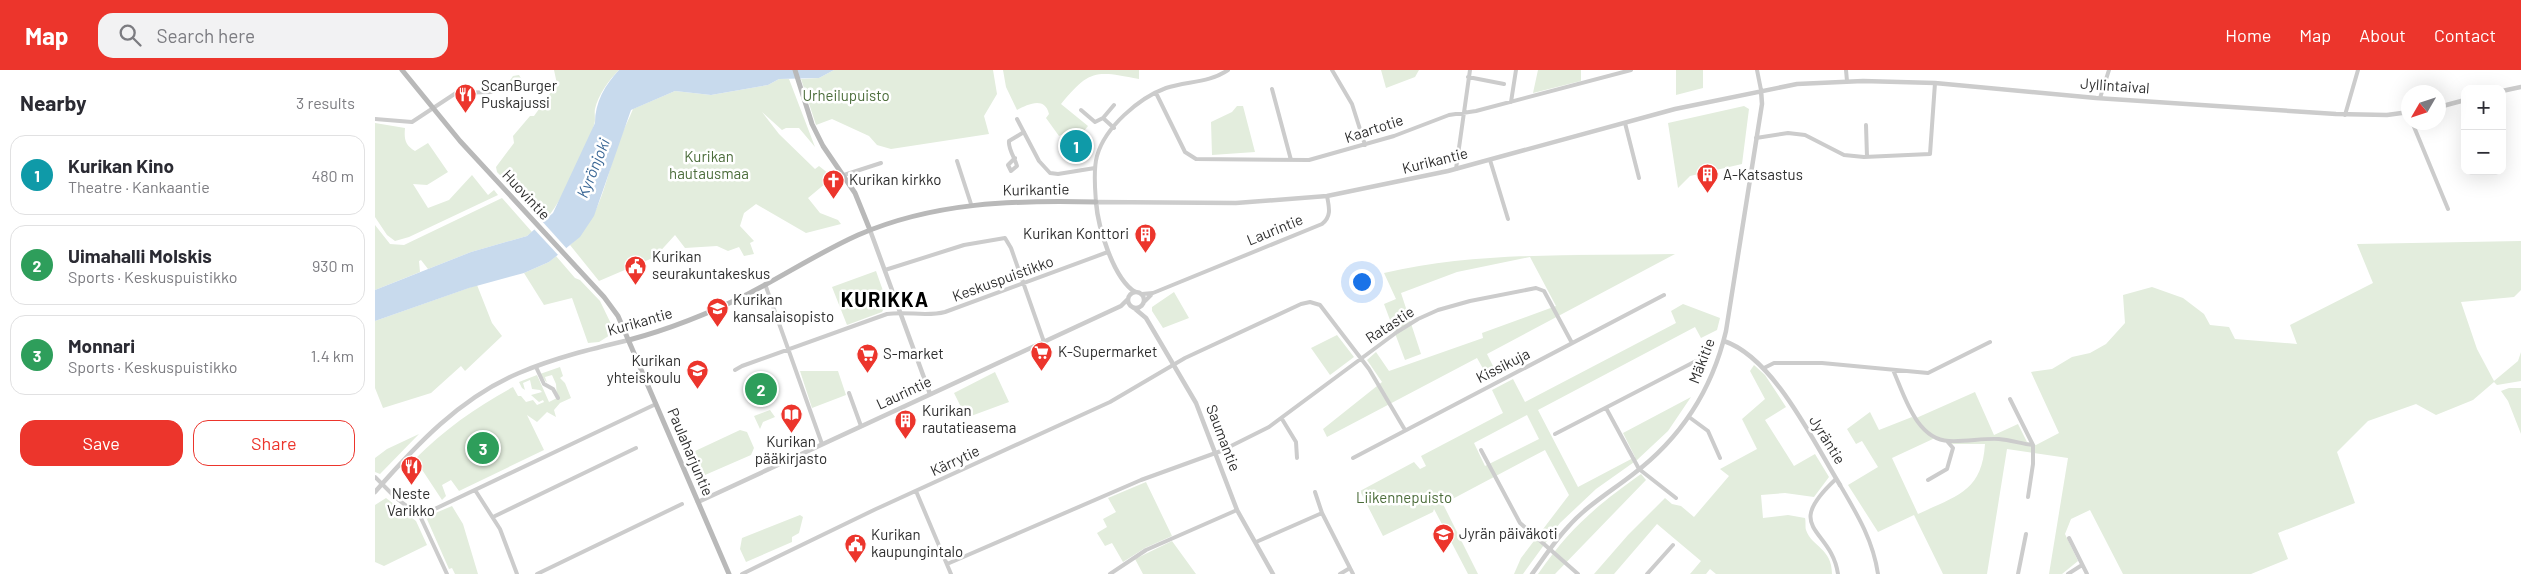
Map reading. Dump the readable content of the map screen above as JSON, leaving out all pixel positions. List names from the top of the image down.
{
  "streets": {
    "main road": ["Kurikantie", "Huovintie", "Paulaharjuntie"],
    "street": [
      "Jyllintaival",
      "Kaartotie",
      "Laurintie",
      "Keskuspuistikko",
      "Ratastie",
      "Mäkitie",
      "Kissikuja",
      "Saumantie",
      "Jyräntie",
      "Kärrytie"
    ]
  },
  "crossings": [
    ["Jyllintaival", "Kurikantie"],
    ["Jyllintaival", "Mäkitie"],
    ["Kurikantie", "Huovintie"],
    ["Kurikantie", "Laurintie"],
    ["Kurikantie", "Mäkitie"],
    ["Kurikantie", "Paulaharjuntie"],
    ["Huovintie", "Paulaharjuntie"],
    ["Laurintie", "Paulaharjuntie"],
    ["Ratastie", "Kissikuja"],
    ["Ratastie", "Saumantie"],
    ["Ratastie", "Kärrytie"],
    ["Mäkitie", "Jyräntie"],
    ["Kissikuja", "Kärrytie"],
    ["Saumantie", "Kärrytie"]
  ],
  "districts": ["KURIKKA"],
  "water": ["Kyrönjoki"],
  "parks": ["Urheilupuisto", "Kurikan hautausmaa", "Liikennepuisto"],
  "places": {
    "restaurant": ["ScanBurger Puskajussi", "Neste Varikko"],
    "building": ["A-Katsastus", "Kurikan Konttori", "Kurikan rautatieasema"],
    "church": ["Kurikan kirkko"],
    "public building": ["Kurikan seurakuntakeskus", "Kurikan kaupungintalo"],
    "school or university": ["Kurikan kansalaisopisto", "Kurikan yhteiskoulu", "Jyrän päiväkoti"],
    "supermarket": ["K-Supermarket", "S-market"],
    "library": ["Kurikan pääkirjasto"]
  },
  "north": "bottom left",
  "page": {
    "header": "Map",
    "search": "Search here",
    "nav": [
      "Home",
      "Map",
      "About",
      "Contact"
    ],
    "heading": ["Nearby", "3 results"],
    "map_buttons": ["+", "−"],
    "pins": ["1", "2", "3"],
    "list": [
      {
        "mark": "1",
        "name": "Kurikan Kino",
        "note": "Theatre · Kankaantie",
        "value": "480 m"
      },
      {
        "mark": "2",
        "name": "Uimahalli Molskis",
        "note": "Sports · Keskuspuistikko",
        "value": "930 m"
      },
      {
        "mark": "3",
        "name": "Monnari",
        "note": "Sports · Keskuspuistikko",
        "value": "1.4 km"
      }
    ],
    "buttons": ["Save", "Share"]
  }
}
